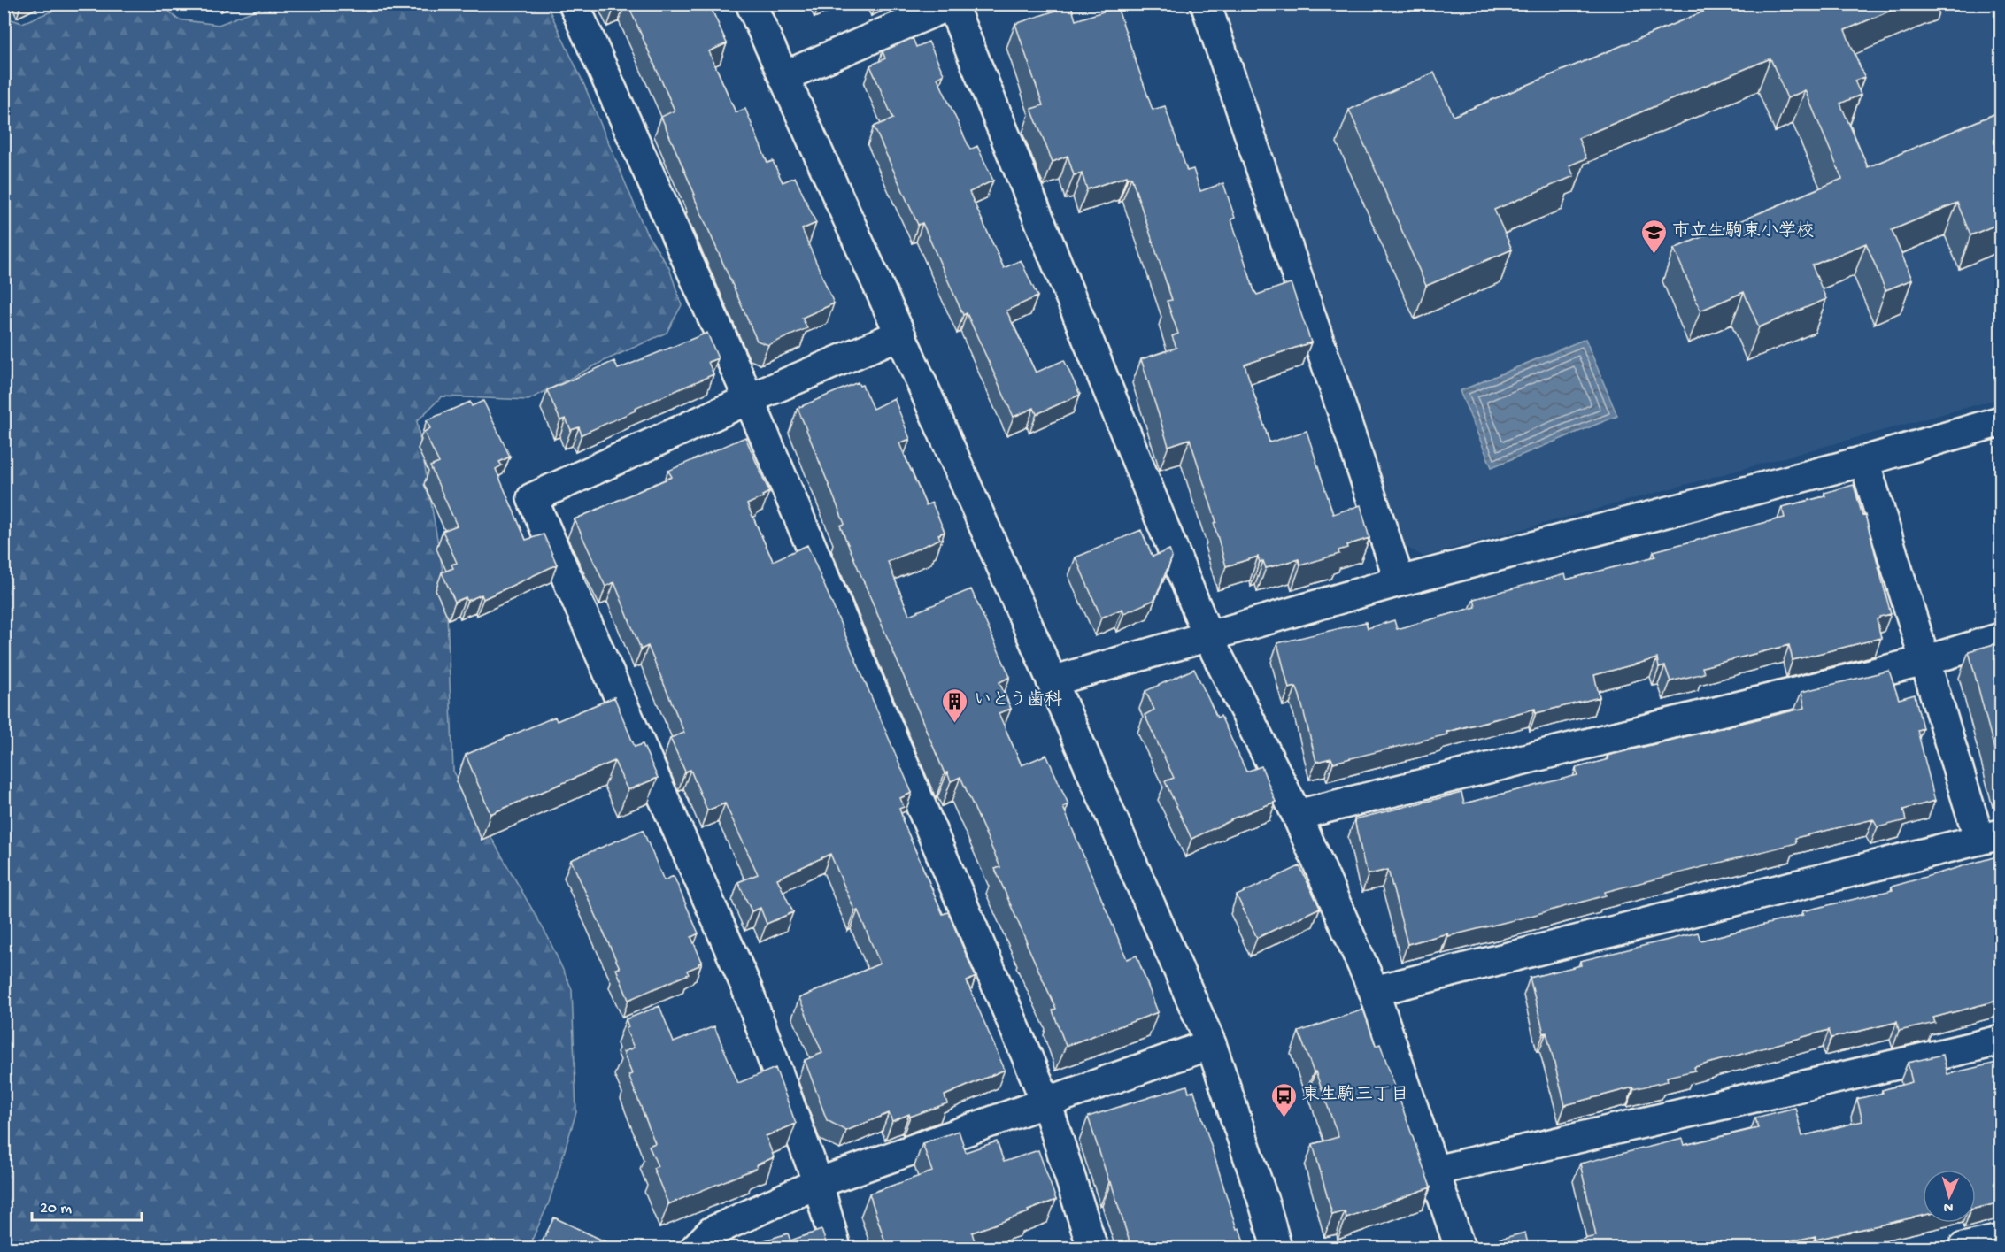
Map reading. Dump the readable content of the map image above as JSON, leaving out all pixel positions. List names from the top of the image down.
{
  "places": {
    "school or university": ["市立生駒東小学校"],
    "building": ["いとう歯科"],
    "bus stop": ["東生駒三丁目"]
  },
  "scale_bar": "20 m",
  "north": "bottom"
}
